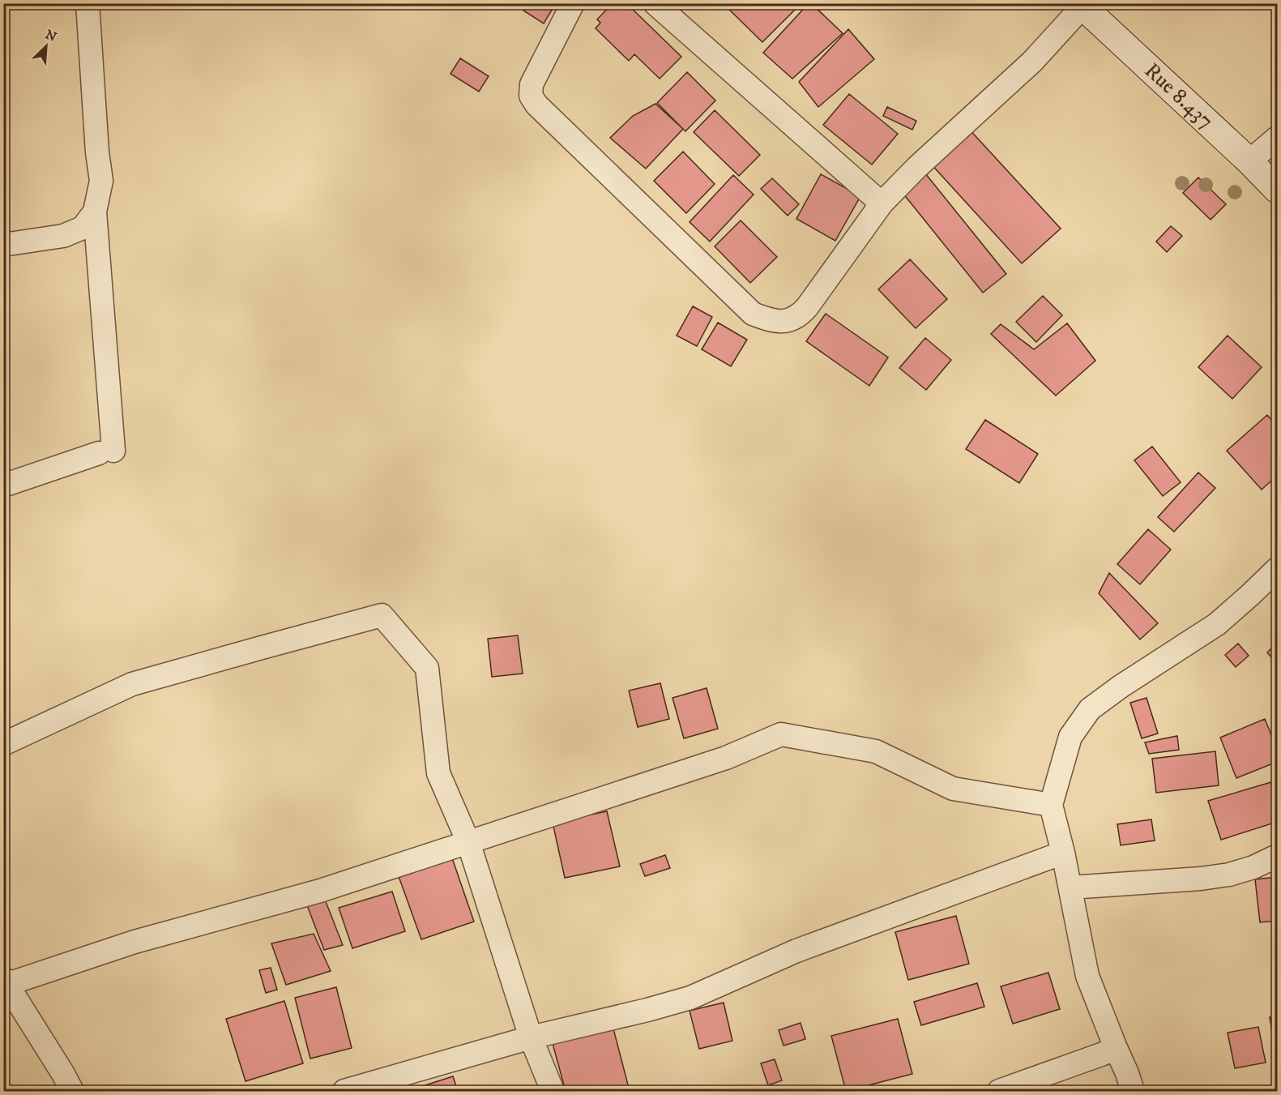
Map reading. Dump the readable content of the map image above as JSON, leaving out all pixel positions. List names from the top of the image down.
{
  "streets": {
    "main road": ["Rue 8.437"]
  },
  "north": "top right"
}
